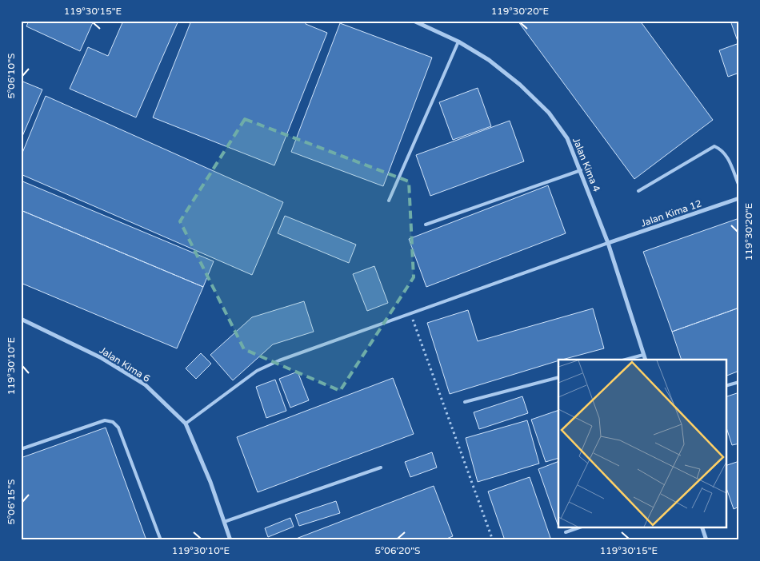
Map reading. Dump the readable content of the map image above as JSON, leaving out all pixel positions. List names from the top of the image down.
{
  "streets": {
    "street": ["Jalan Kima 4", "Jalan Kima 12", "Jalan Kima 6"]
  },
  "crossings": [
    ["Jalan Kima 4", "Jalan Kima 12"]
  ],
  "coordinates": [
    "119°30'15\"E",
    "119°30'20\"E",
    "5°06'10\"S",
    "119°30'10\"E",
    "5°06'15\"S",
    "5°06'20\"S"
  ]
}
